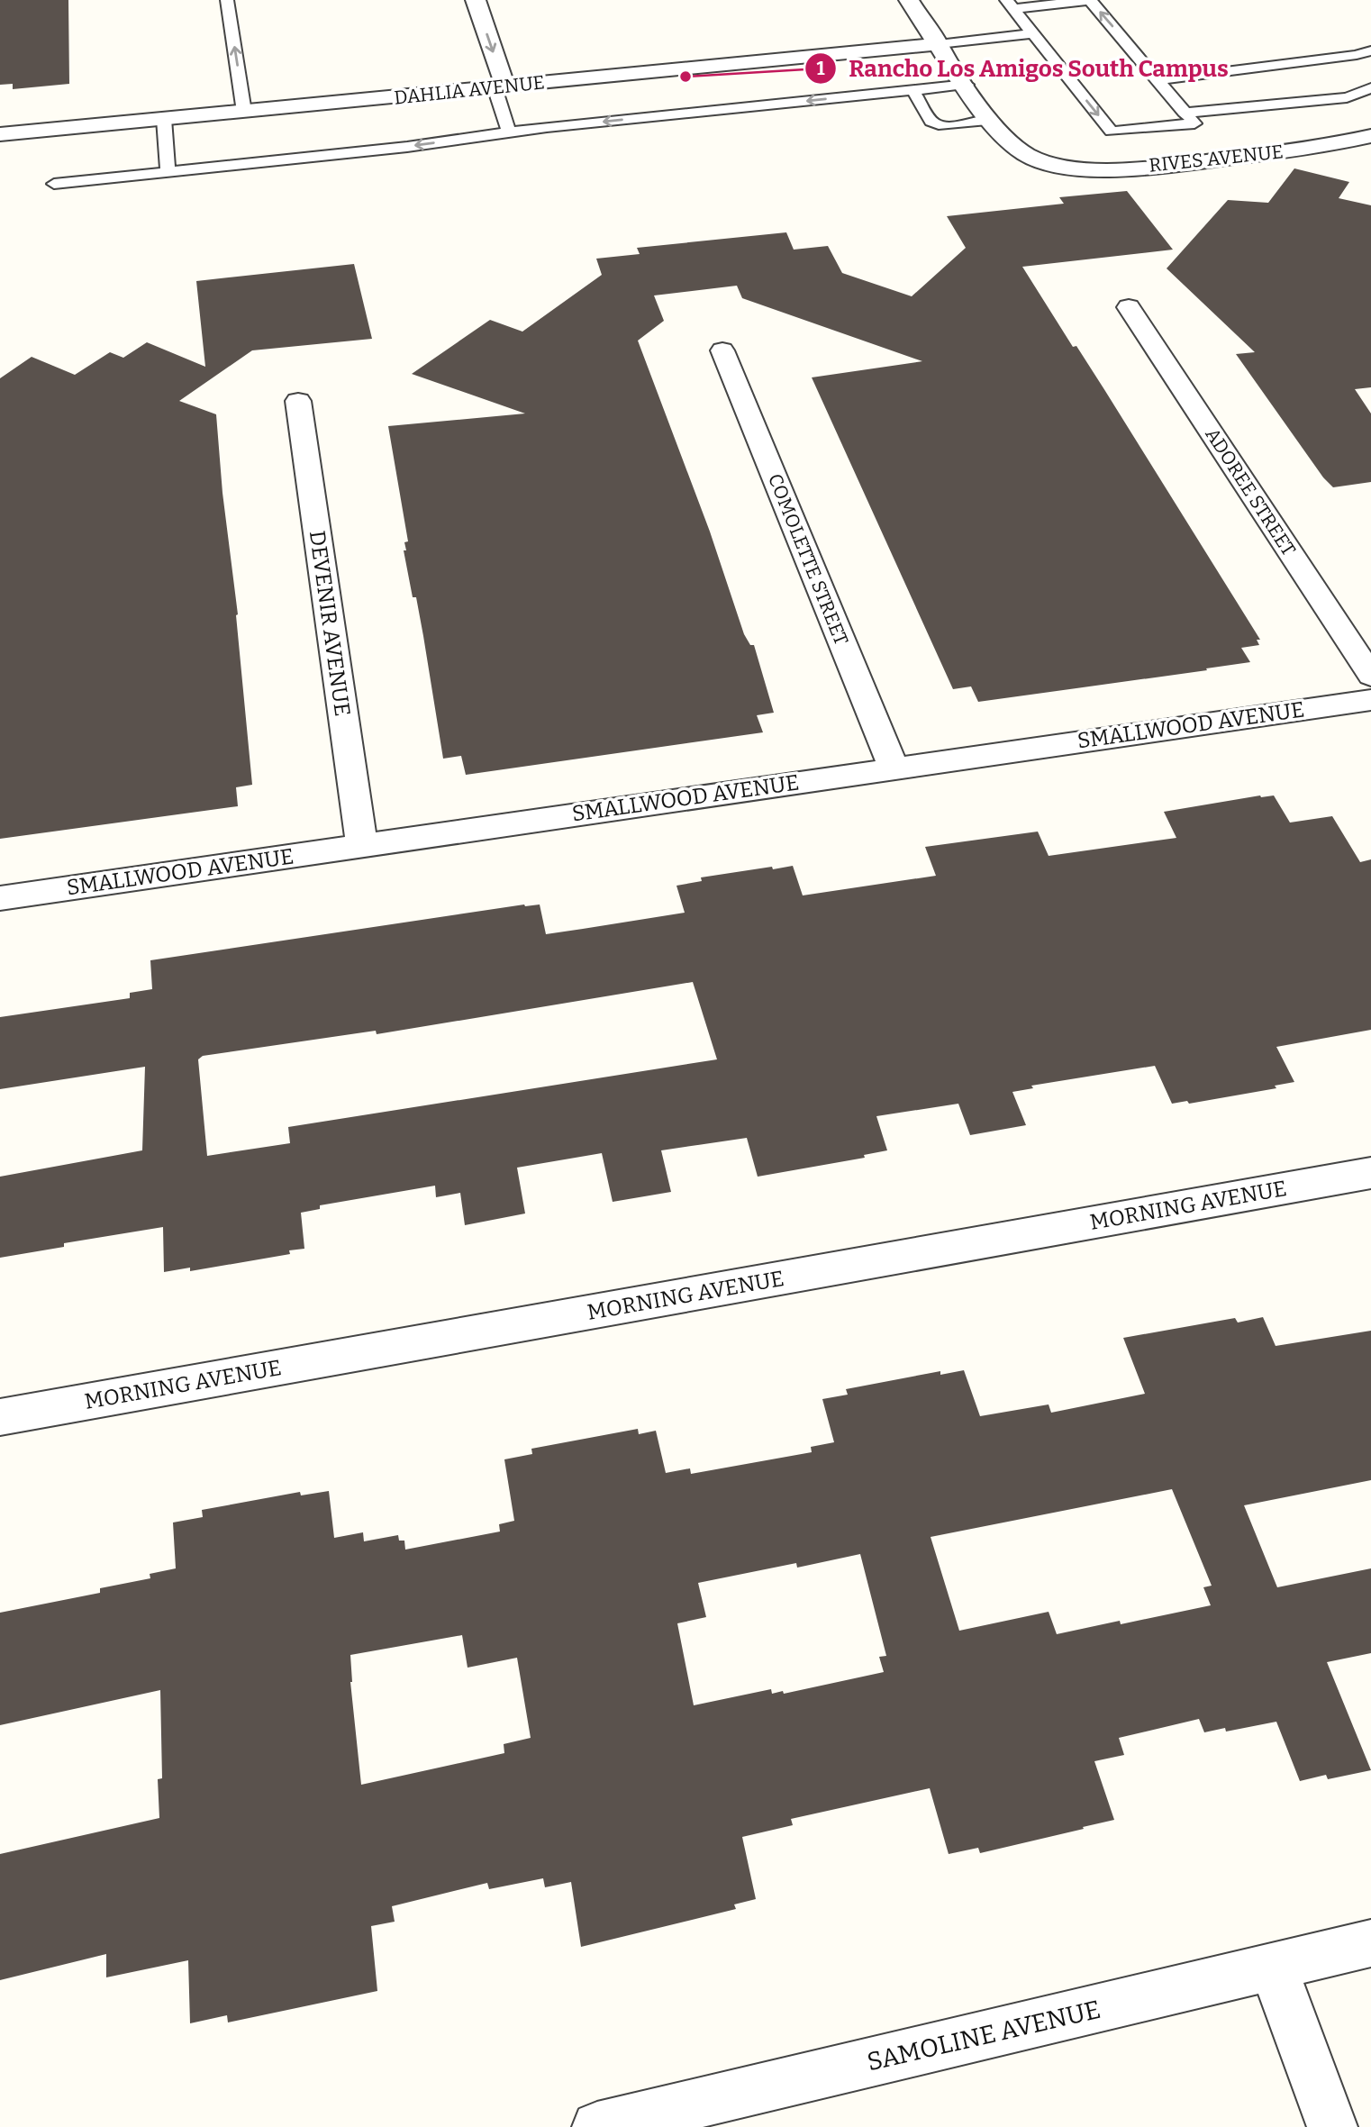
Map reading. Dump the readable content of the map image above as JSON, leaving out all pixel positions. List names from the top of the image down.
{
  "streets": {
    "street": [
      "DAHLIA AVENUE",
      "RIVES AVENUE",
      "ADOREE STREET",
      "COMOLETTE STREET",
      "DEVENIR AVENUE",
      "SMALLWOOD AVENUE",
      "MORNING AVENUE",
      "SAMOLINE AVENUE"
    ]
  },
  "crossings": [
    ["DAHLIA AVENUE", "RIVES AVENUE"],
    ["COMOLETTE STREET", "SMALLWOOD AVENUE"],
    ["DEVENIR AVENUE", "SMALLWOOD AVENUE"]
  ],
  "places": ["Rancho Los Amigos South Campus"]
}
